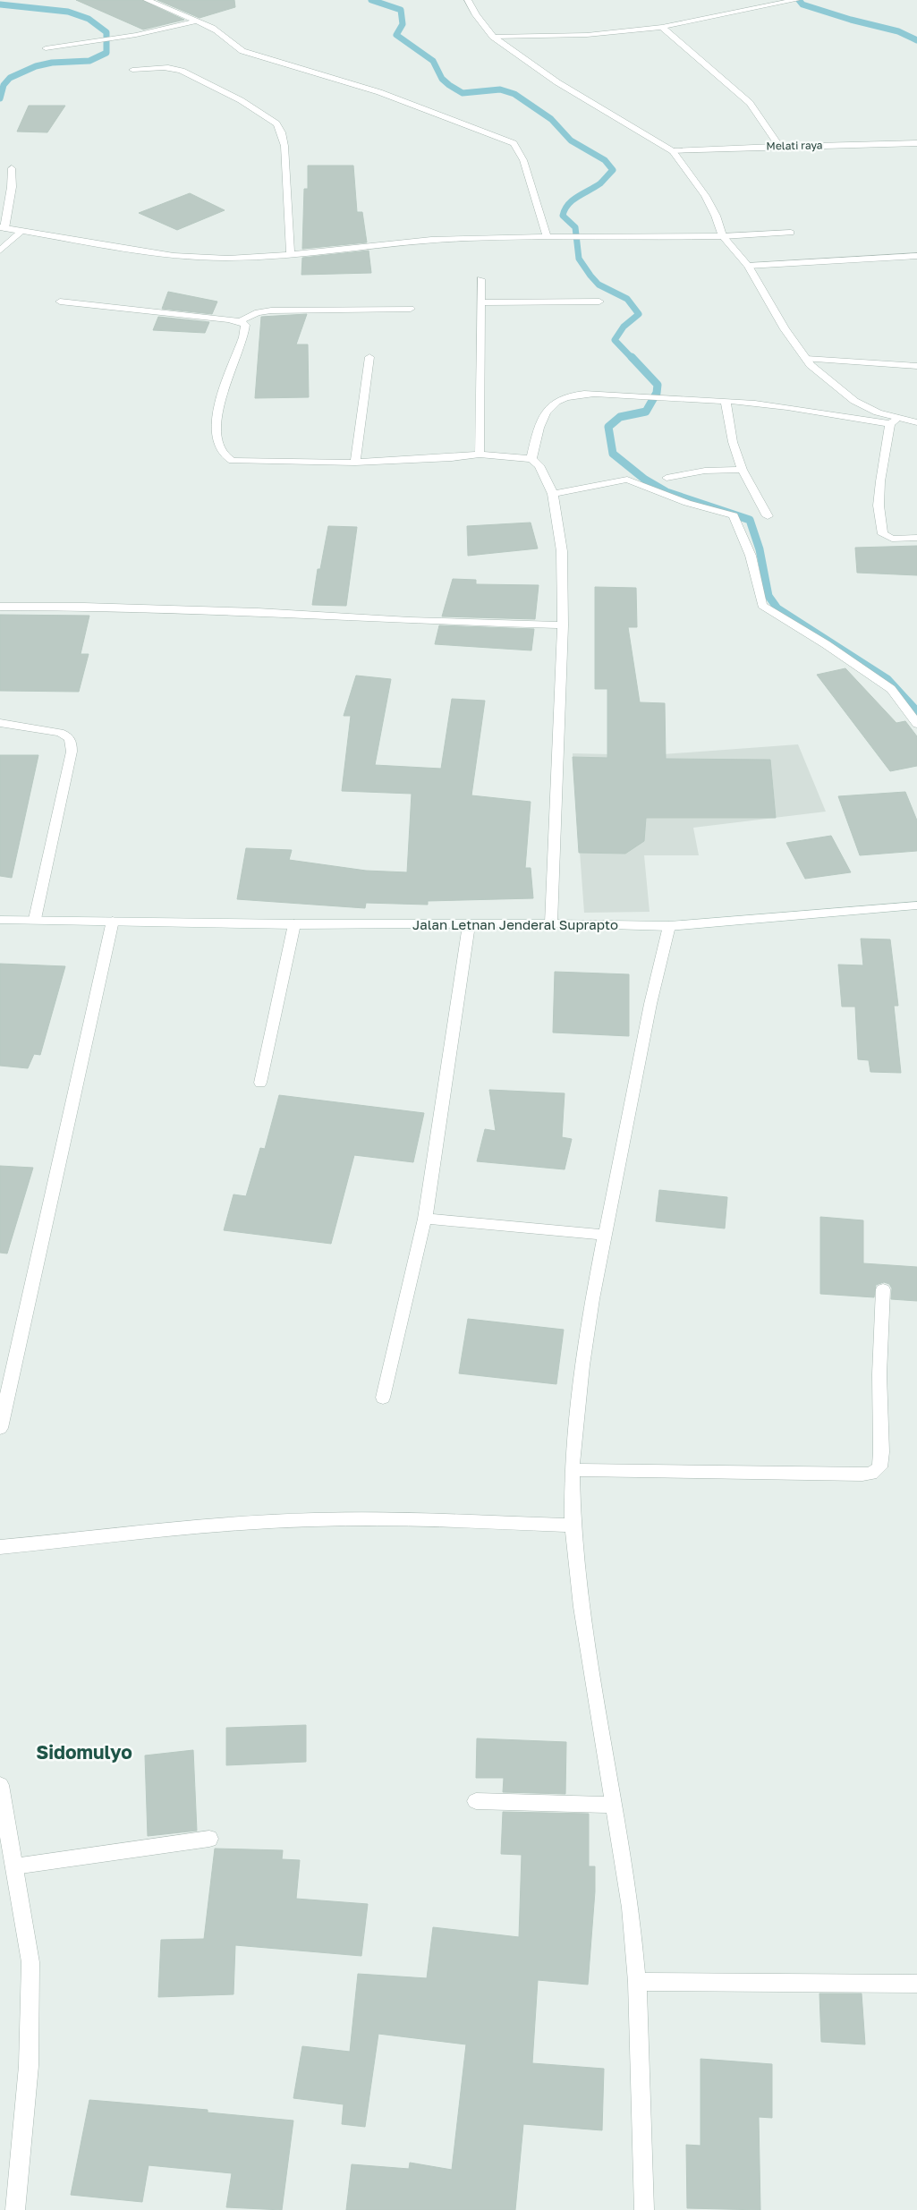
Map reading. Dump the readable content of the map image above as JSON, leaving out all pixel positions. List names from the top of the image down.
{
  "streets": {
    "street": ["Melati raya", "Jalan Letnan Jenderal Suprapto"]
  },
  "districts": ["Sidomulyo"]
}
